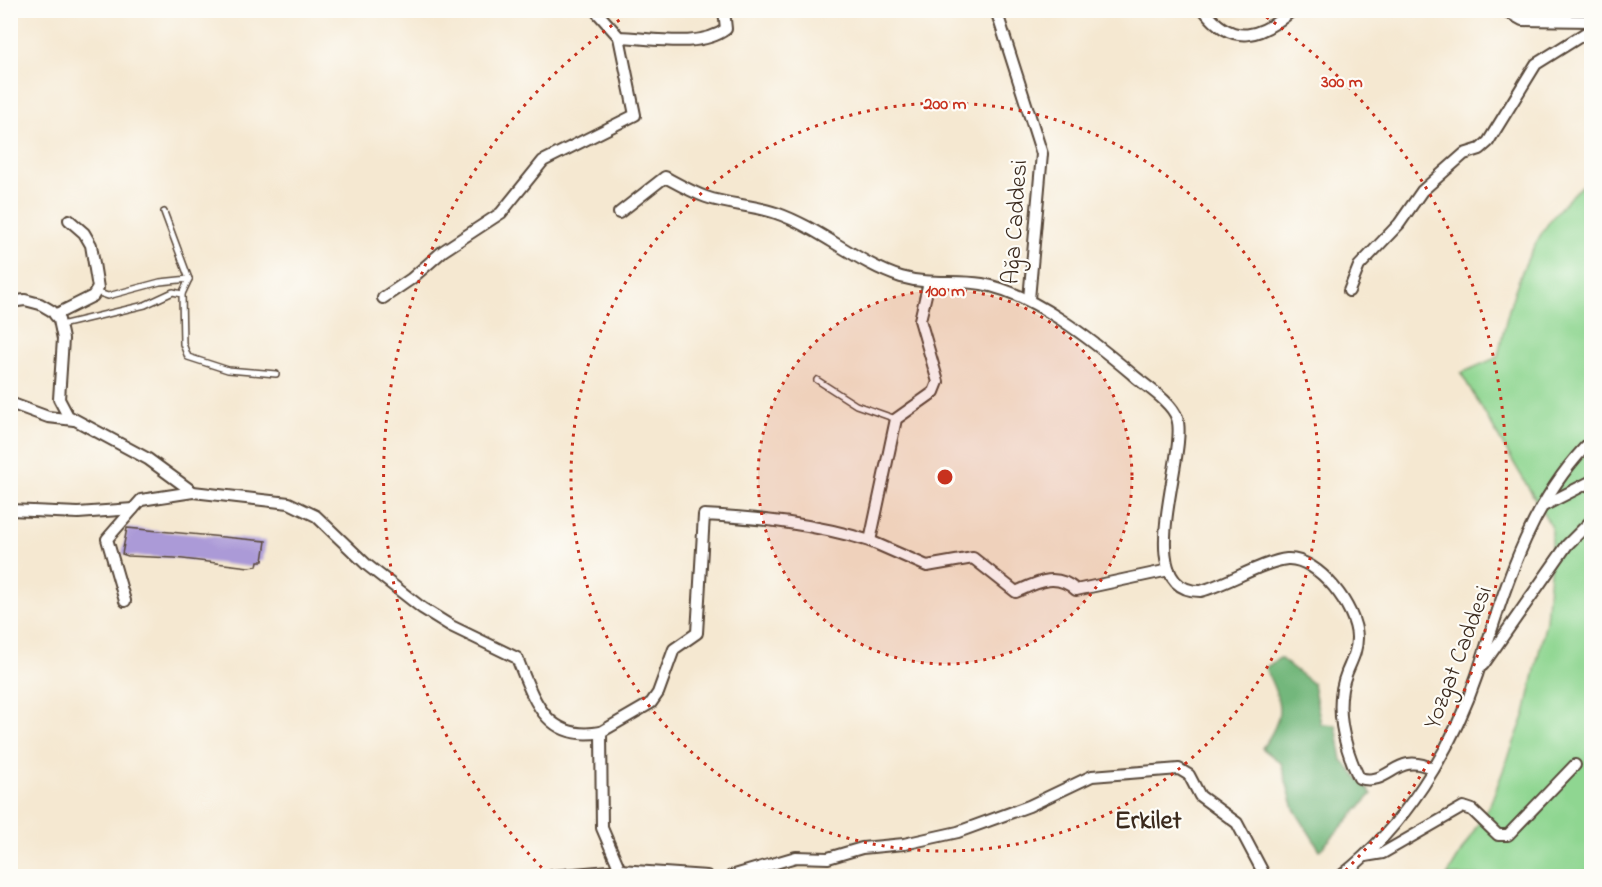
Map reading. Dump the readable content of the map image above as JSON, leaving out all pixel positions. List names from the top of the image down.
{
  "streets": {
    "street": ["Ağa Caddesi", "Yozgat Caddesi"]
  },
  "districts": ["Erkilet"],
  "rings": ["300 m", "200 m", "100 m"]
}
